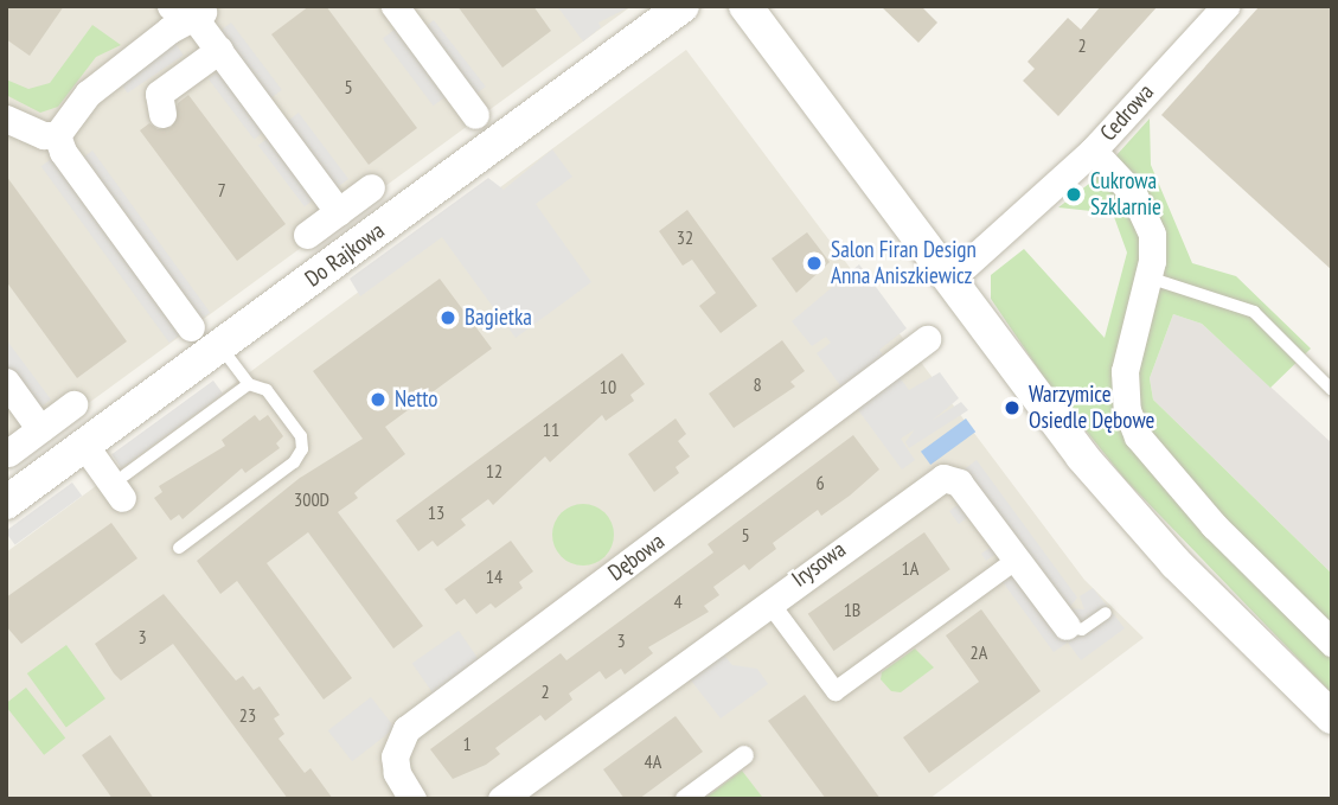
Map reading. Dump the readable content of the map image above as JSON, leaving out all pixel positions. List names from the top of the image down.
{
  "streets": {
    "street": [
      "Cedrowa",
      "Do Rajkowa",
      "Dębowa",
      "Irysowa"
    ]
  },
  "places": [
    "Cukrowa Szklarnie",
    "Salon Firan Design Anna Aniszkiewicz",
    "Bagietka",
    "Netto",
    "Warzymice Osiedle Dębowe"
  ],
  "house_numbers": [
    "2",
    "5",
    "7",
    "32",
    "8",
    "10",
    "11",
    "12",
    "6",
    "300D",
    "13",
    "5",
    "1A",
    "14",
    "4",
    "1B",
    "3",
    "3",
    "2A",
    "2",
    "23",
    "1",
    "4A"
  ]
}
